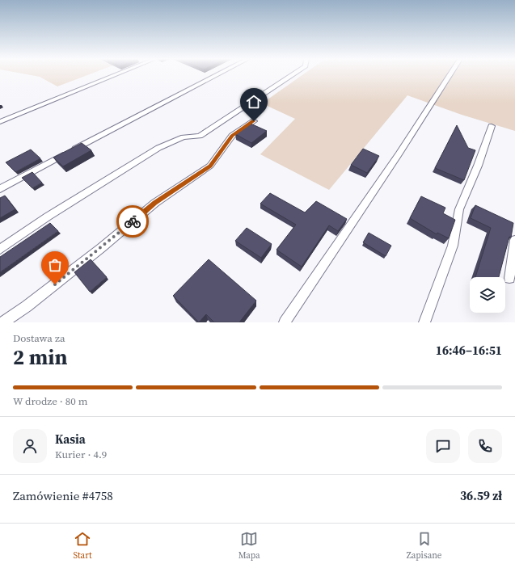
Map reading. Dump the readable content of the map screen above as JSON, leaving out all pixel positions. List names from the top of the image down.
{
  "page": {
    "heading": ["2 min", "Dostawa za", "16:46–16:51"],
    "panel": [
      "Kasia",
      "Kurier · 4.9",
      "Zamówienie #4758",
      "36.59 zł"
    ],
    "bar": "W drodze · 80 m",
    "tabs": ["Start", "Mapa", "Zapisane"]
  }
}
